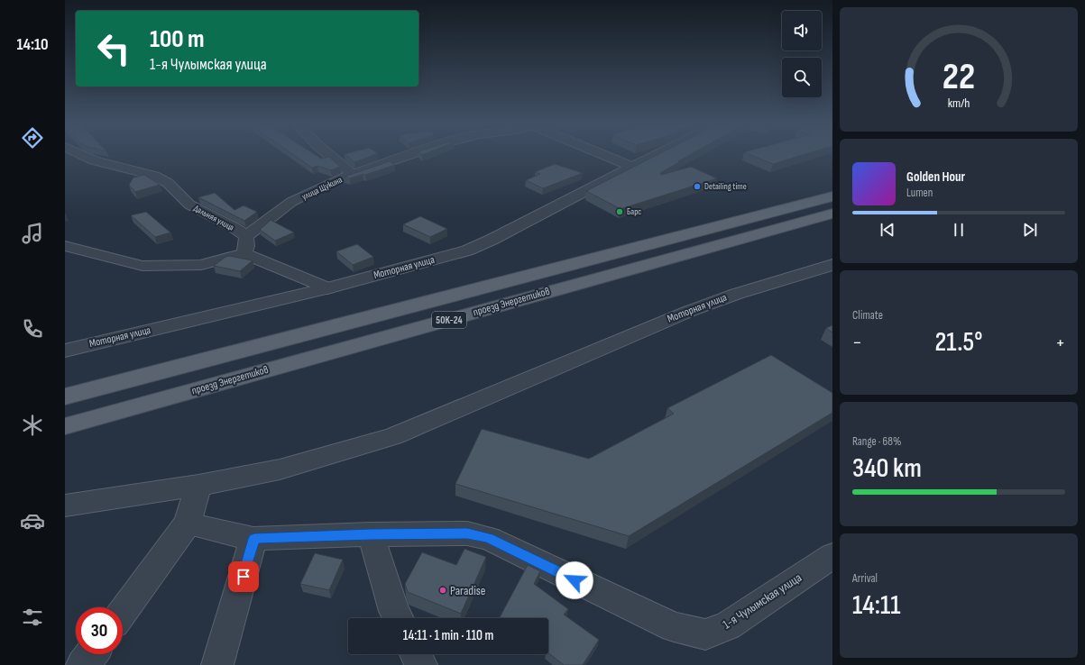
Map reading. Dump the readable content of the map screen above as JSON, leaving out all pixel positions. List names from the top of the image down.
{
  "streets": {
    "main road": ["проезд Энергетиков", "50К-24"],
    "street": [
      "улица Щукина",
      "Дальняя улица",
      "Моторная улица",
      "1-я Чулымская улица"
    ]
  },
  "crossings": [
    ["улица Щукина", "Дальняя улица"]
  ],
  "places": ["Detailing time", "Барс", "Paradise"],
  "page": {
    "tabs": "14:10",
    "turn": ["100 m", "1-я Чулымская улица"],
    "song": ["Golden Hour", "Lumen"],
    "tile": [
      "Climate",
      ["Range · 68%", "340 km"],
      ["Arrival", "14:11"]
    ],
    "heat": ["−", "21.5°", "+"],
    "limit": "30",
    "trip": "14:11 · 1 min · 110 m",
    "gauge": ["22", "km/h"]
  }
}
